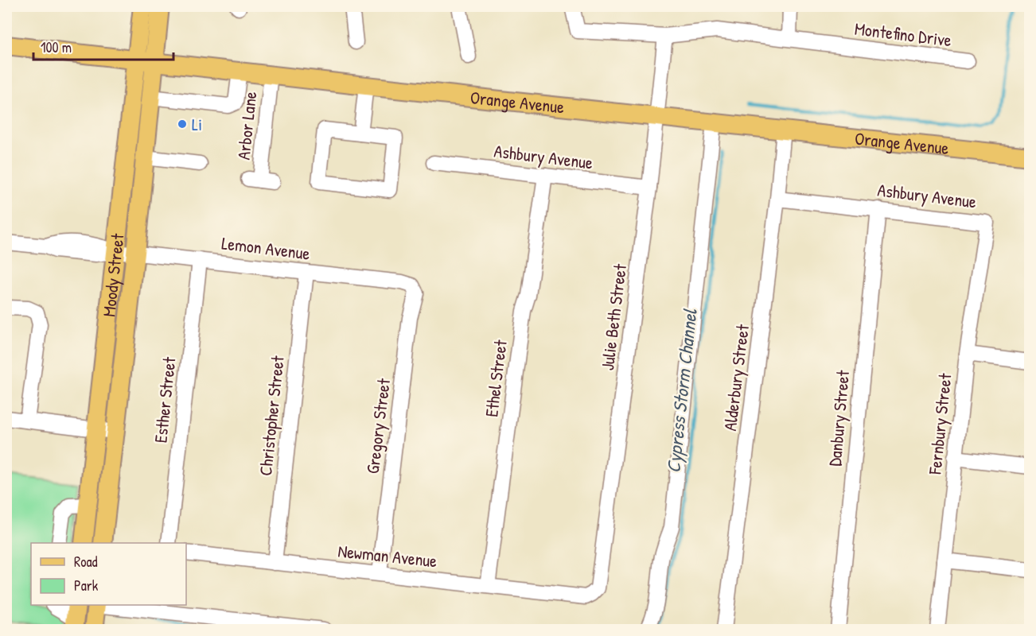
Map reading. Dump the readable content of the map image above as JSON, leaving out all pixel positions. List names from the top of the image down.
{
  "streets": {
    "main road": ["Orange Avenue", "Moody Street"],
    "street": [
      "Montefino Drive",
      "Arbor Lane",
      "Ashbury Avenue",
      "Lemon Avenue",
      "Julie Beth Street",
      "Alderbury Street",
      "Ethel Street",
      "Esther Street",
      "Christopher Street",
      "Danbury Street",
      "Fernbury Street",
      "Gregory Street",
      "Newman Avenue"
    ]
  },
  "crossings": [
    ["Montefino Drive", "Julie Beth Street"],
    ["Orange Avenue", "Arbor Lane"],
    ["Orange Avenue", "Moody Street"],
    ["Orange Avenue", "Julie Beth Street"],
    ["Orange Avenue", "Alderbury Street"],
    ["Ashbury Avenue", "Julie Beth Street"],
    ["Ashbury Avenue", "Alderbury Street"],
    ["Ashbury Avenue", "Ethel Street"],
    ["Ashbury Avenue", "Danbury Street"],
    ["Ashbury Avenue", "Fernbury Street"],
    ["Lemon Avenue", "Moody Street"],
    ["Lemon Avenue", "Esther Street"],
    ["Lemon Avenue", "Christopher Street"],
    ["Lemon Avenue", "Gregory Street"],
    ["Julie Beth Street", "Newman Avenue"],
    ["Ethel Street", "Newman Avenue"],
    ["Christopher Street", "Newman Avenue"],
    ["Gregory Street", "Newman Avenue"]
  ],
  "water": ["Cypress Storm Channel"],
  "places": ["Li"],
  "legend": ["Road", "Park"],
  "scale_bar": "100 m"
}
